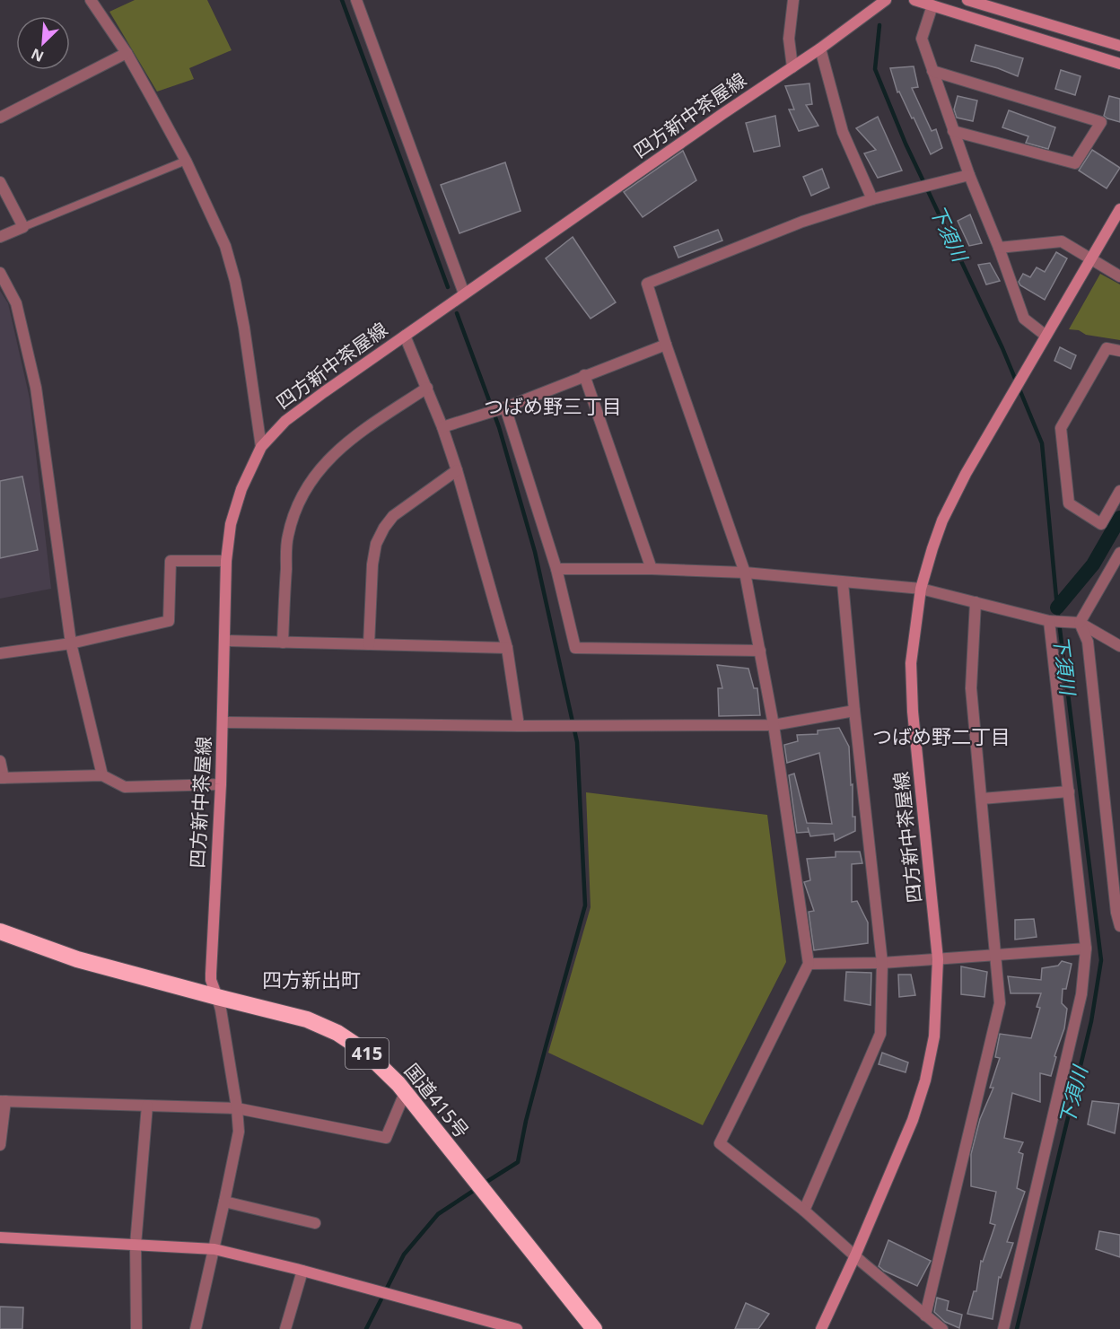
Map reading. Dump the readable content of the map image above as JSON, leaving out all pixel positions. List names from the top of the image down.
{
  "streets": {
    "highway": ["415", "国道415号"],
    "main road": ["四方新中茶屋線"]
  },
  "crossings": [
    ["四方新中茶屋線", "国道415号"]
  ],
  "districts": ["つばめ野三丁目", "つばめ野二丁目", "四方新出町"],
  "water": ["下須川"],
  "north": "bottom left"
}
